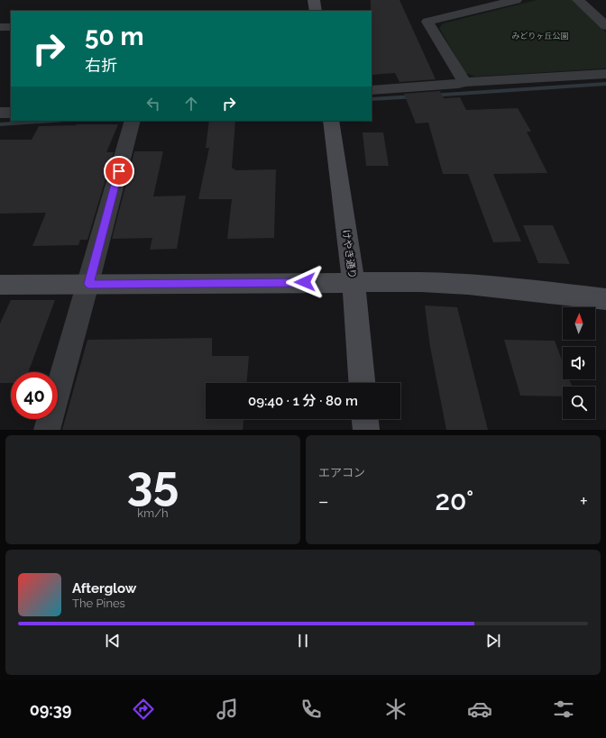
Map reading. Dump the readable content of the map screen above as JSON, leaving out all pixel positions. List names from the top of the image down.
{
  "streets": {
    "street": ["けやき通り"]
  },
  "parks": ["みどりヶ丘公園"],
  "north": "top",
  "page": {
    "turn": ["50 m", "右折"],
    "limit": "40",
    "trip": "09:40 · 1 分 · 80 m",
    "tile": [
      ["35", "km/h"],
      "エアコン"
    ],
    "heat": ["−", "20°", "+"],
    "song": ["Afterglow", "The Pines"],
    "tabs": "09:39"
  }
}
